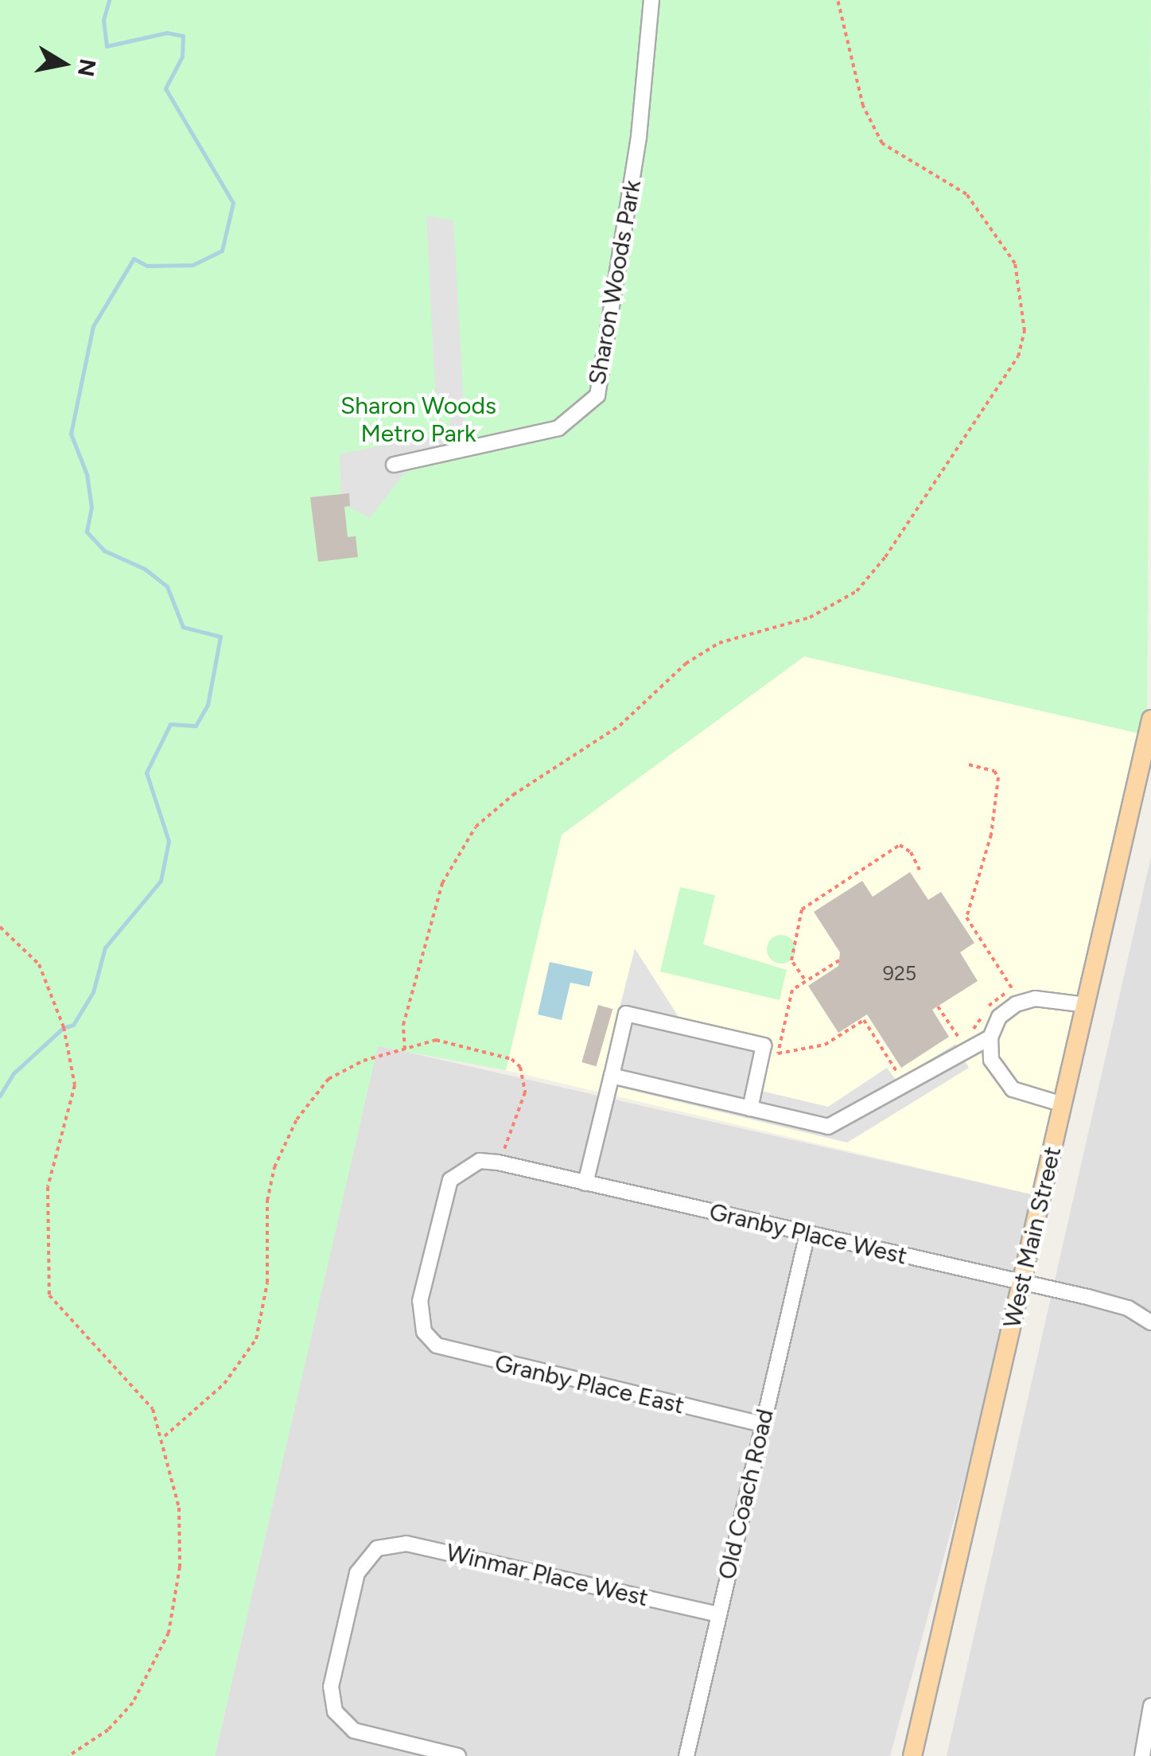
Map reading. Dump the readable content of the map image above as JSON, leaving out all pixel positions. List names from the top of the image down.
{
  "streets": {
    "main road": ["West Main Street"],
    "street": [
      "Sharon Woods Park",
      "Granby Place West",
      "Granby Place East",
      "Old Coach Road",
      "Winmar Place West"
    ]
  },
  "crossings": [
    ["Granby Place West", "West Main Street"],
    ["Granby Place West", "Granby Place East"],
    ["Granby Place West", "Old Coach Road"],
    ["Granby Place East", "Old Coach Road"],
    ["Old Coach Road", "Winmar Place West"]
  ],
  "parks": ["Sharon Woods Metro Park"],
  "house_numbers": ["925"],
  "north": "right"
}
